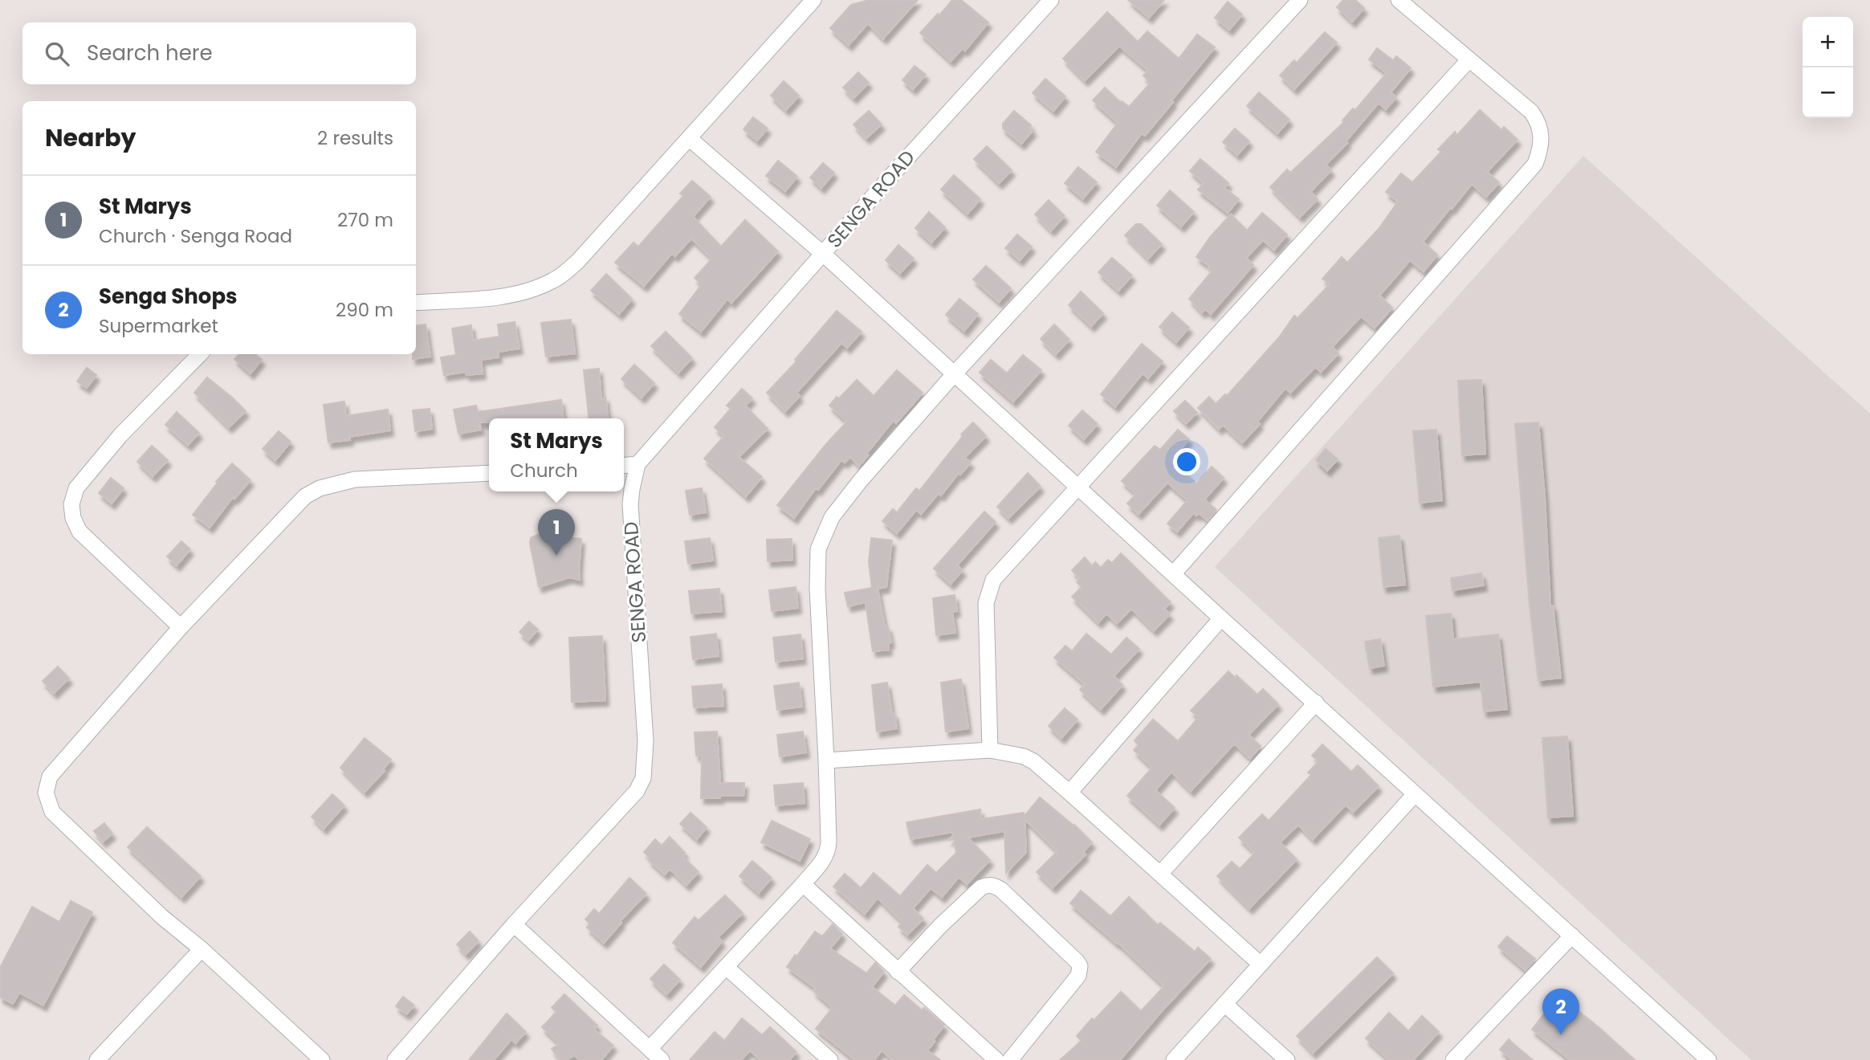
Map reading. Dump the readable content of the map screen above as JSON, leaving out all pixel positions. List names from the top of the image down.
{
  "streets": {
    "street": ["SENGA ROAD"]
  },
  "page": {
    "map_buttons": ["+", "−"],
    "search": "Search here",
    "heading": ["Nearby", "2 results"],
    "list": [
      {
        "mark": "1",
        "name": "St Marys",
        "note": "Church · Senga Road",
        "value": "270 m"
      },
      {
        "mark": "2",
        "name": "Senga Shops",
        "note": "Supermarket",
        "value": "290 m"
      }
    ],
    "popup": ["St Marys", "Church"],
    "pins": ["1", "2"]
  }
}
